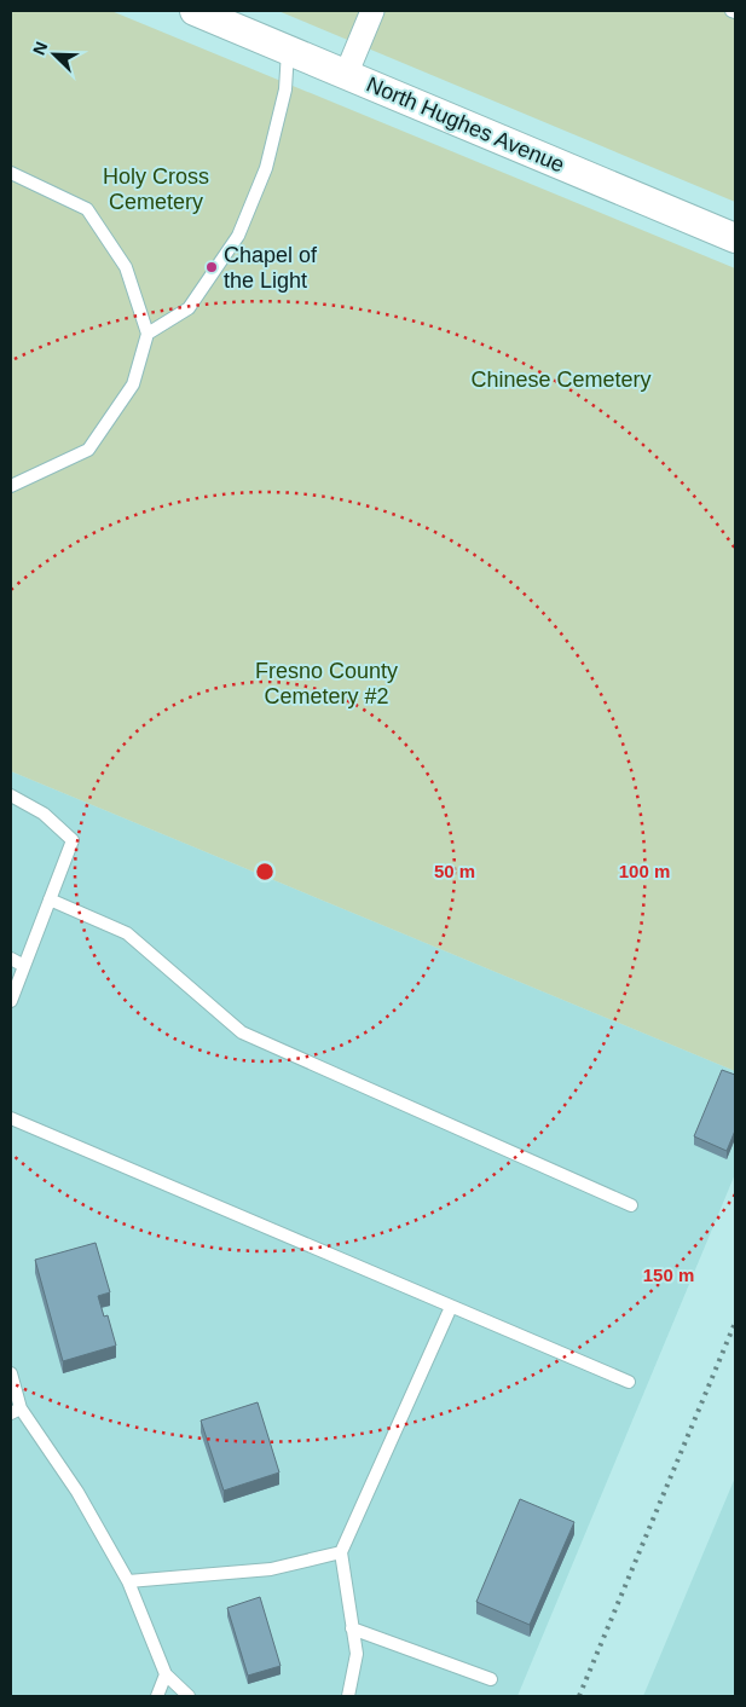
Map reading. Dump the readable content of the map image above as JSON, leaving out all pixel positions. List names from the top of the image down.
{
  "streets": {
    "street": ["North Hughes Avenue"]
  },
  "parks": ["Holy Cross Cemetery", "Chinese Cemetery", "Fresno County Cemetery #2"],
  "places": ["Chapel of the Light"],
  "north": "top left",
  "rings": ["50 m", "100 m", "150 m"]
}
